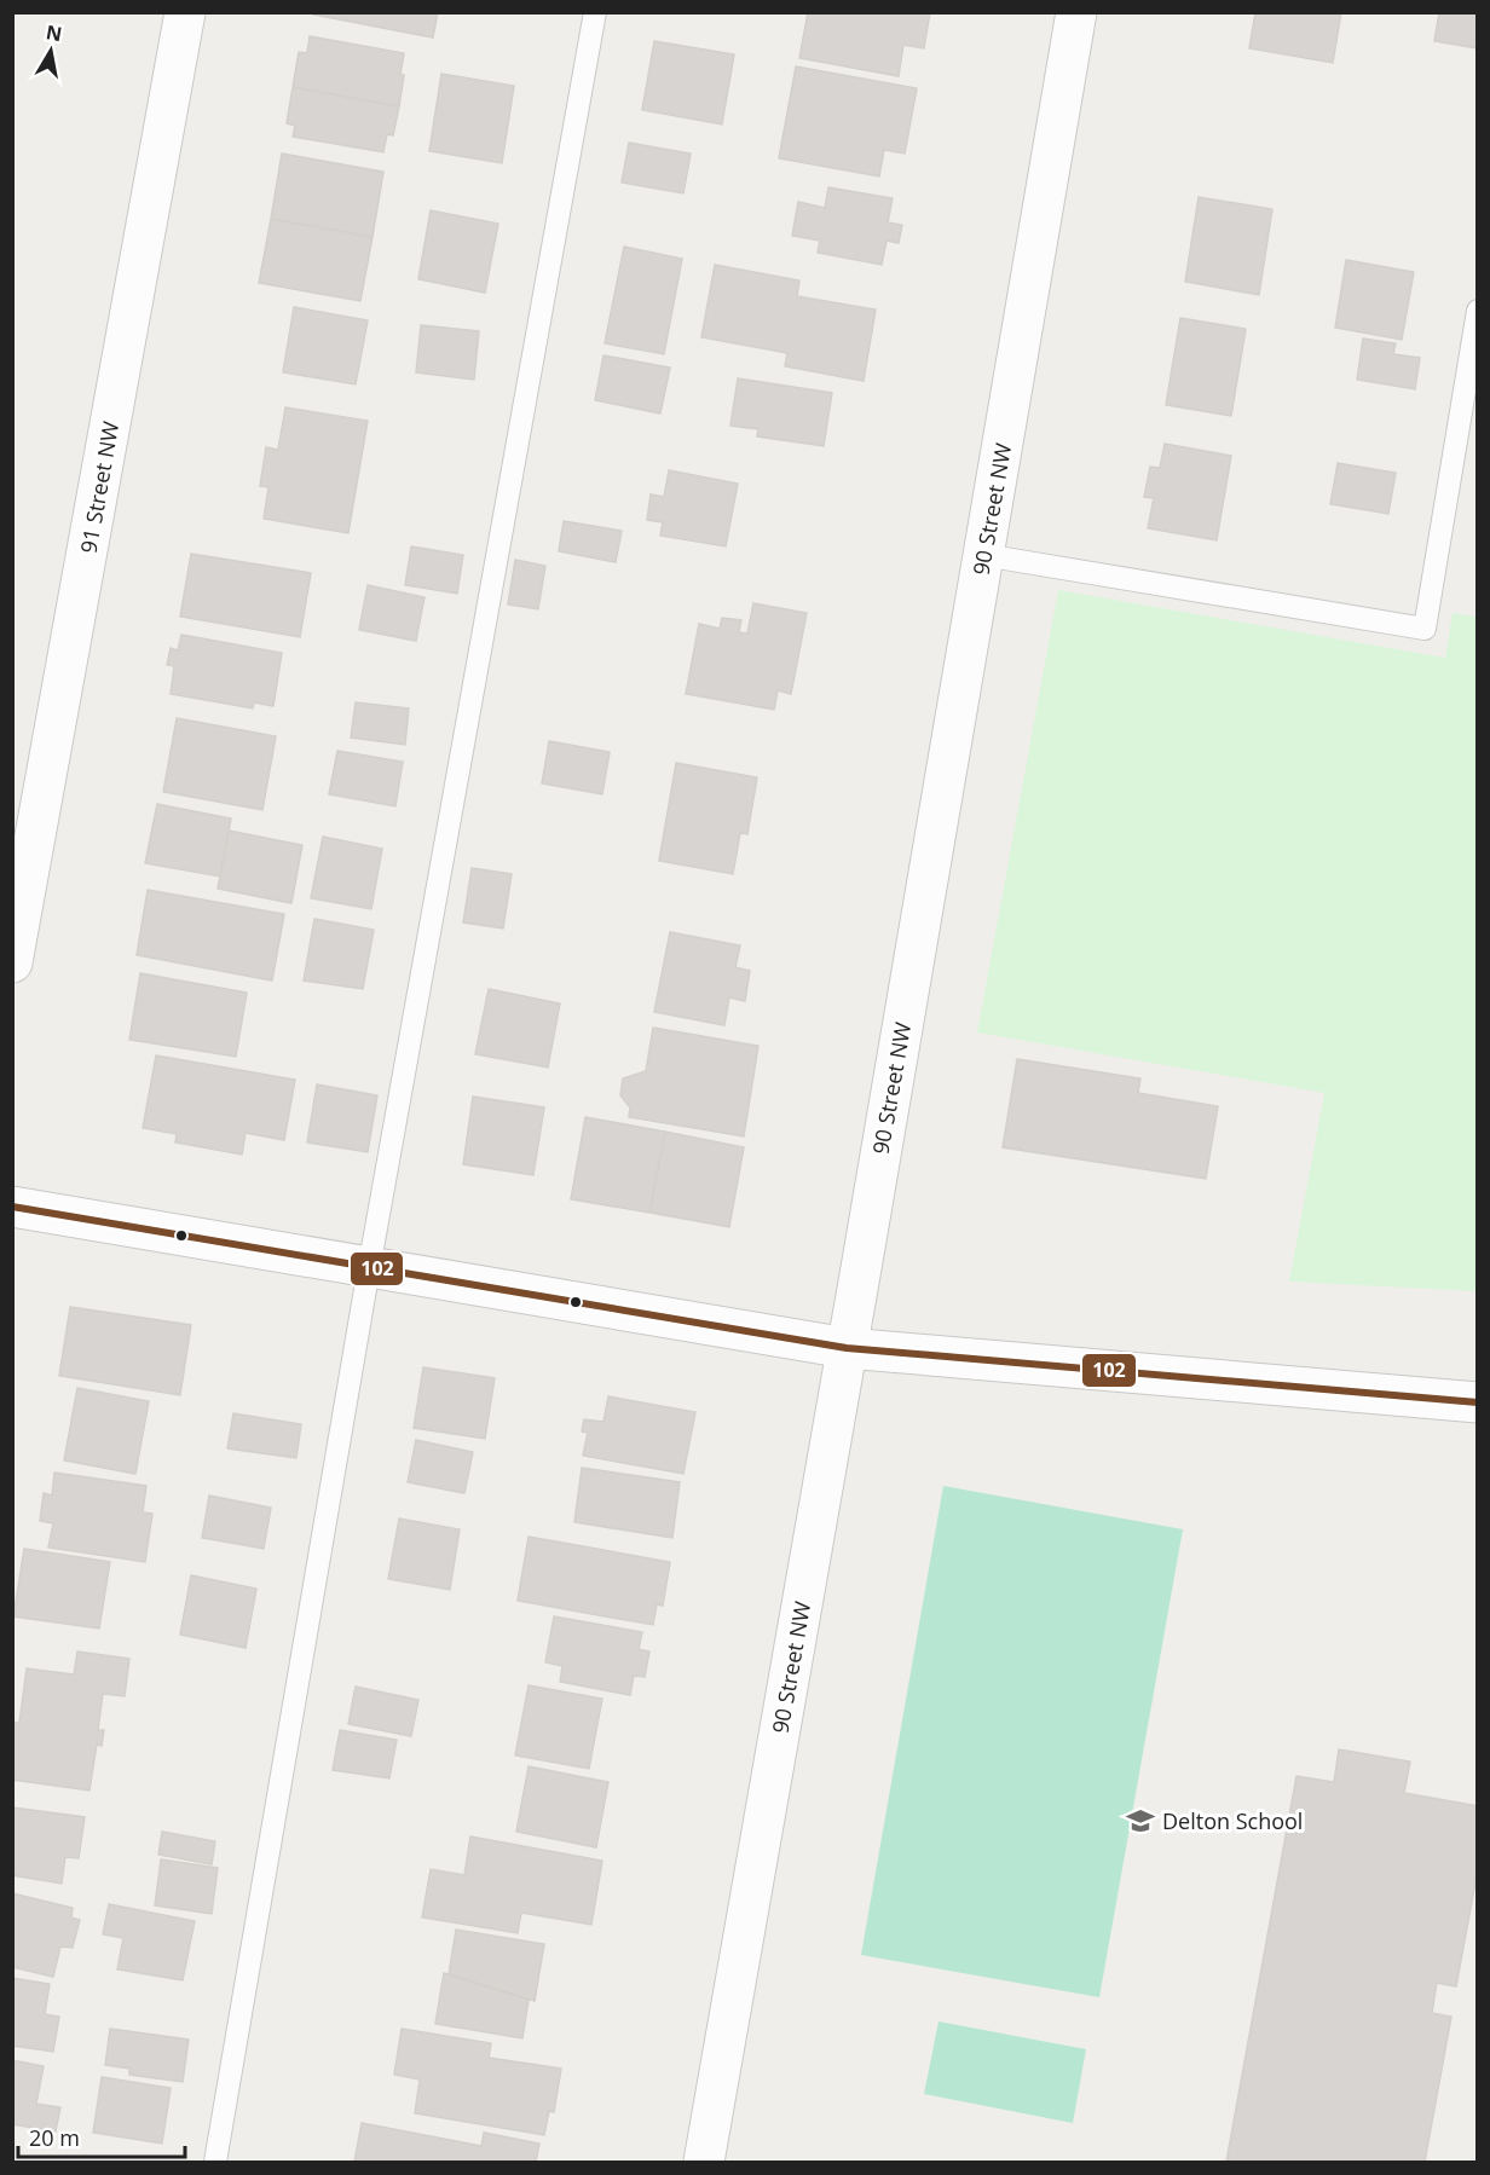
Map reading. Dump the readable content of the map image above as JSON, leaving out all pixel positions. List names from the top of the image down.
{
  "streets": {
    "street": ["91 Street NW", "90 Street NW"]
  },
  "places": {
    "school or university": ["Delton School"]
  },
  "lines": ["transit line 102"],
  "scale_bar": "20 m",
  "north": "top"
}
